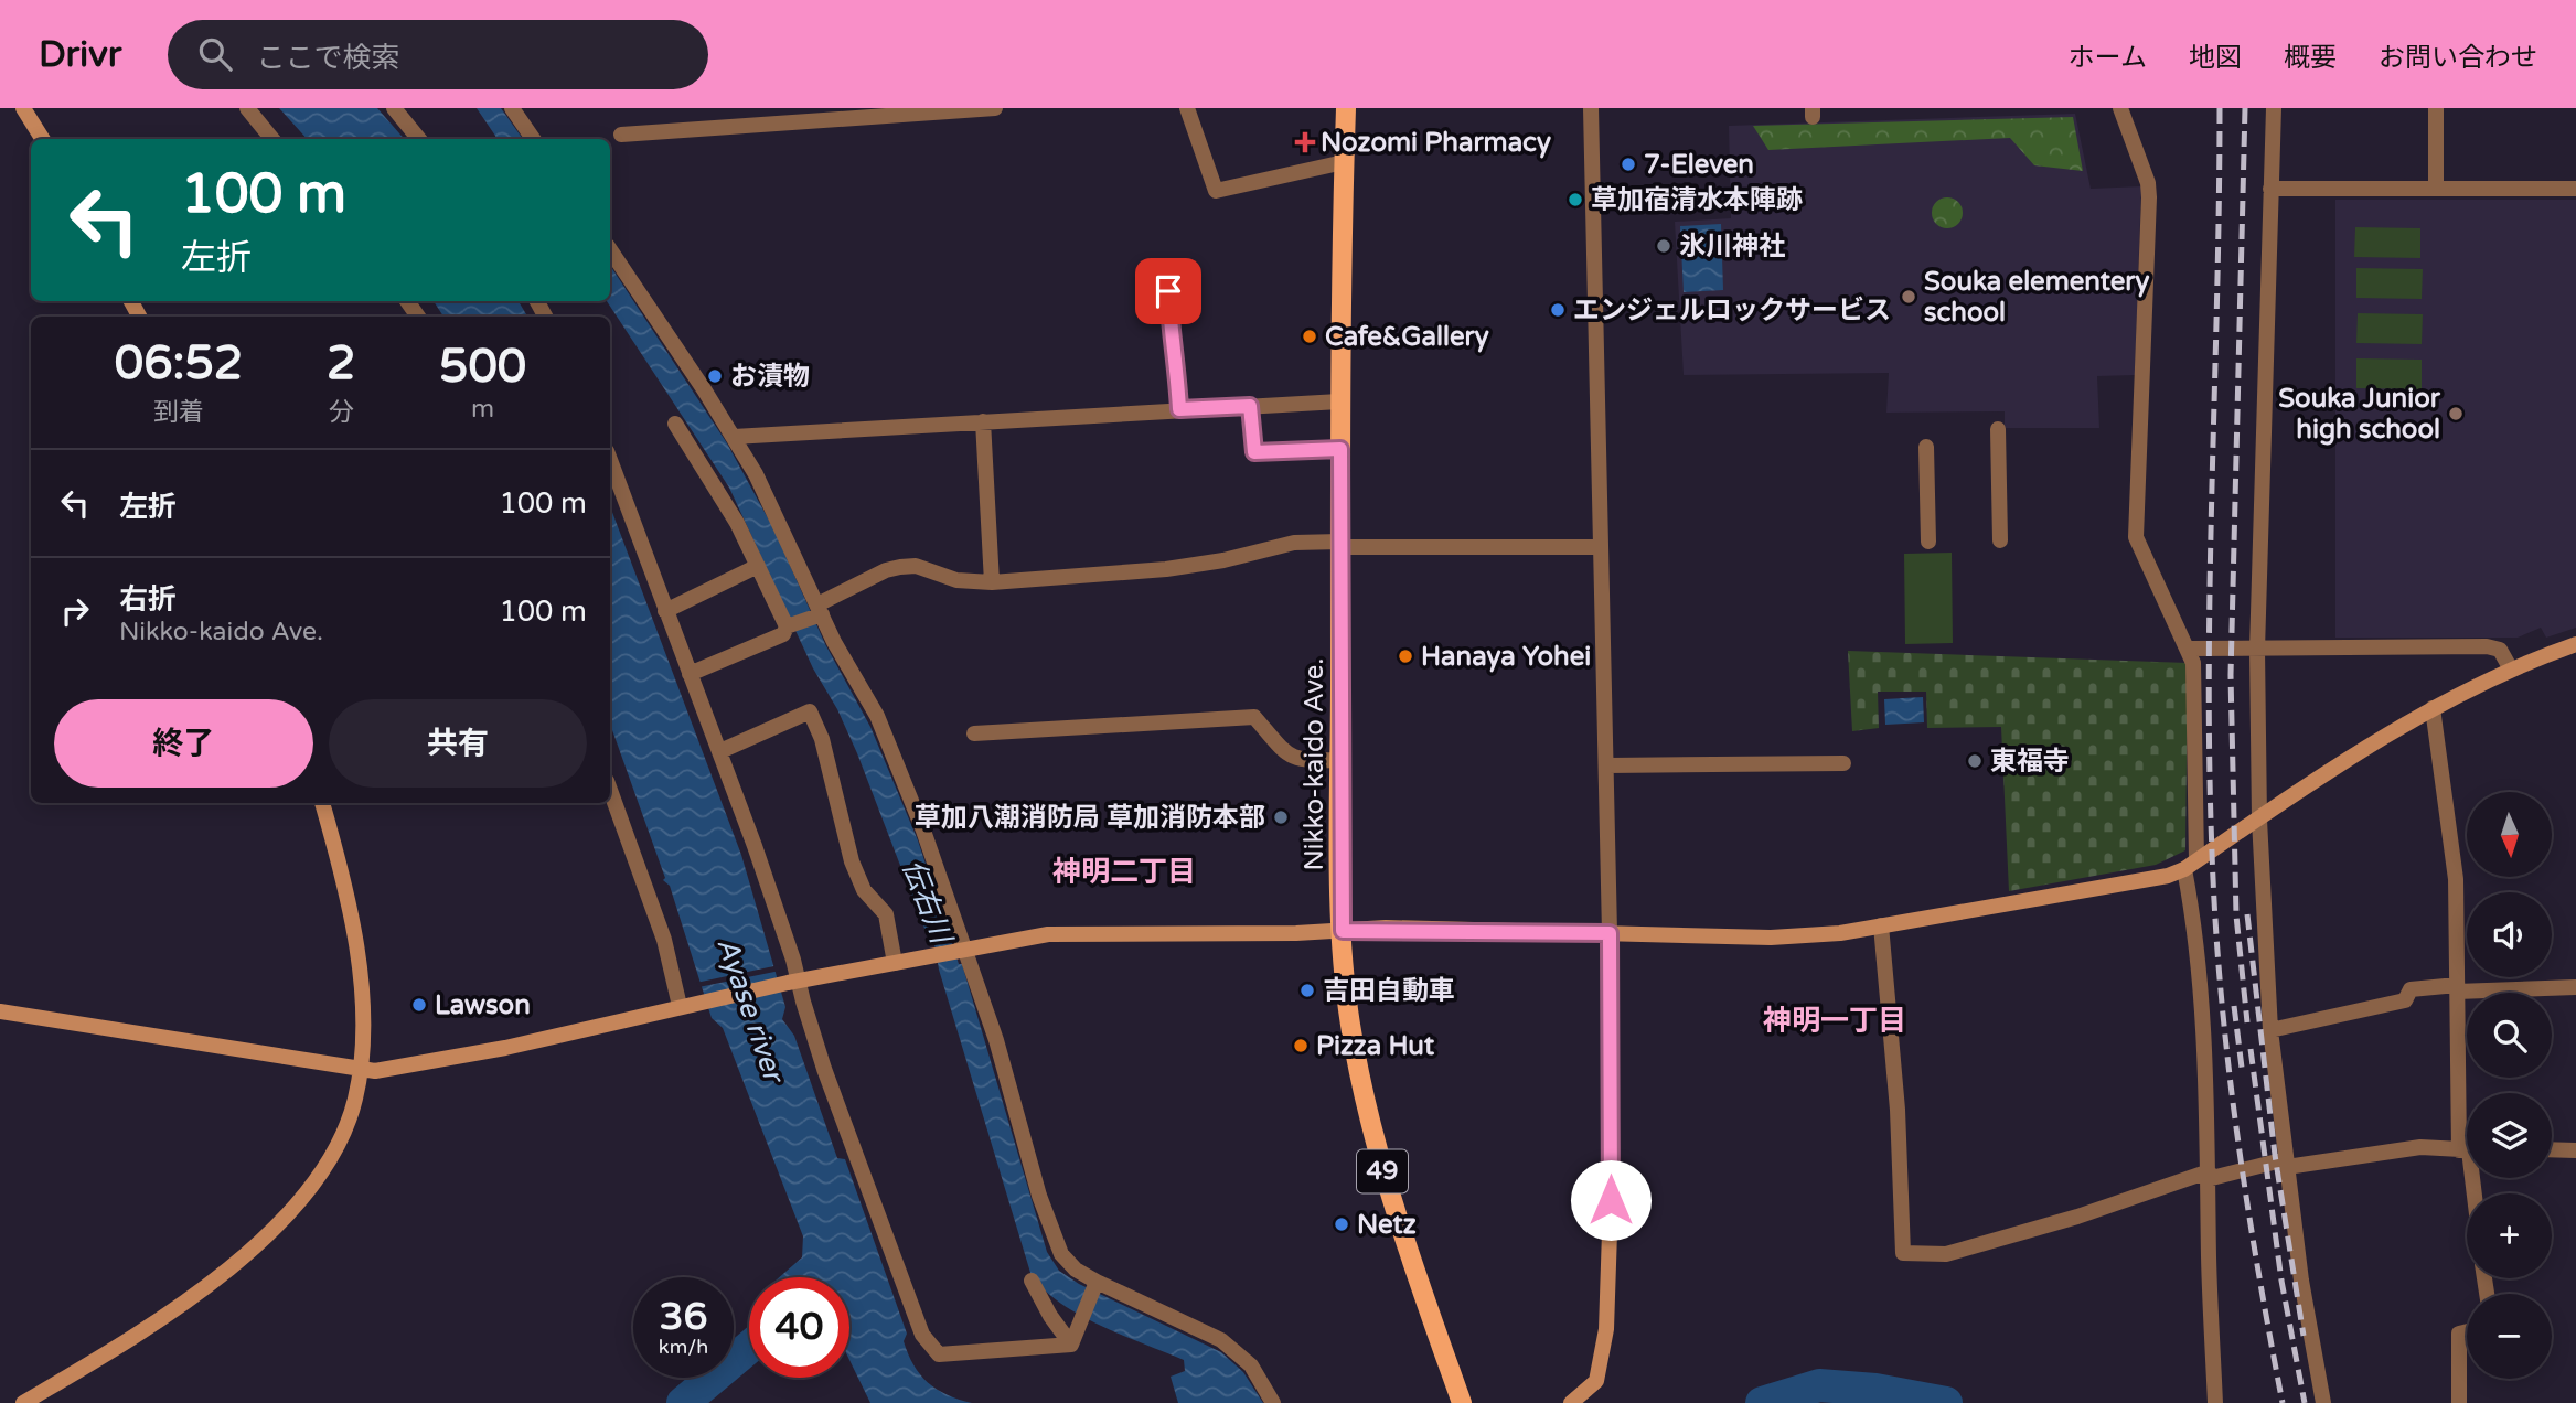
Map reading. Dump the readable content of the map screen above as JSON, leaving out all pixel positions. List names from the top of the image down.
{
  "streets": {
    "main road": ["Nikko-kaido Ave.", "49"]
  },
  "districts": ["神明二丁目", "神明一丁目"],
  "water": ["伝右川", "Ayase river"],
  "places": {
    "health": ["Nozomi Pharmacy"],
    "other": [
      "7-Eleven",
      "草加宿清水本陣跡",
      "氷川神社",
      "Souka elementery school",
      "エンジェルロックサービス",
      "Cafe&Gallery",
      "お漬物",
      "Souka Junior high school",
      "Hanaya Yohei",
      "東福寺",
      "草加八潮消防局 草加消防本部",
      "吉田自動車",
      "Lawson",
      "Pizza Hut",
      "Netz"
    ]
  },
  "north": "bottom",
  "page": {
    "header": "Drivr",
    "search": "ここで検索",
    "nav": [
      "ホーム",
      "地図",
      "概要",
      "お問い合わせ"
    ],
    "turn": ["100 m", "左折"],
    "eta": [
      "06:52",
      "到着",
      "2",
      "分",
      "500",
      "m"
    ],
    "list": [
      {
        "name": "左折",
        "value": "100 m"
      },
      {
        "name": "右折",
        "note": "Nikko-kaido Ave.",
        "value": "100 m"
      }
    ],
    "buttons": ["終了", "共有"],
    "map_buttons": ["+", "−"],
    "speed": "36 km/h",
    "limit": "40"
  }
}
